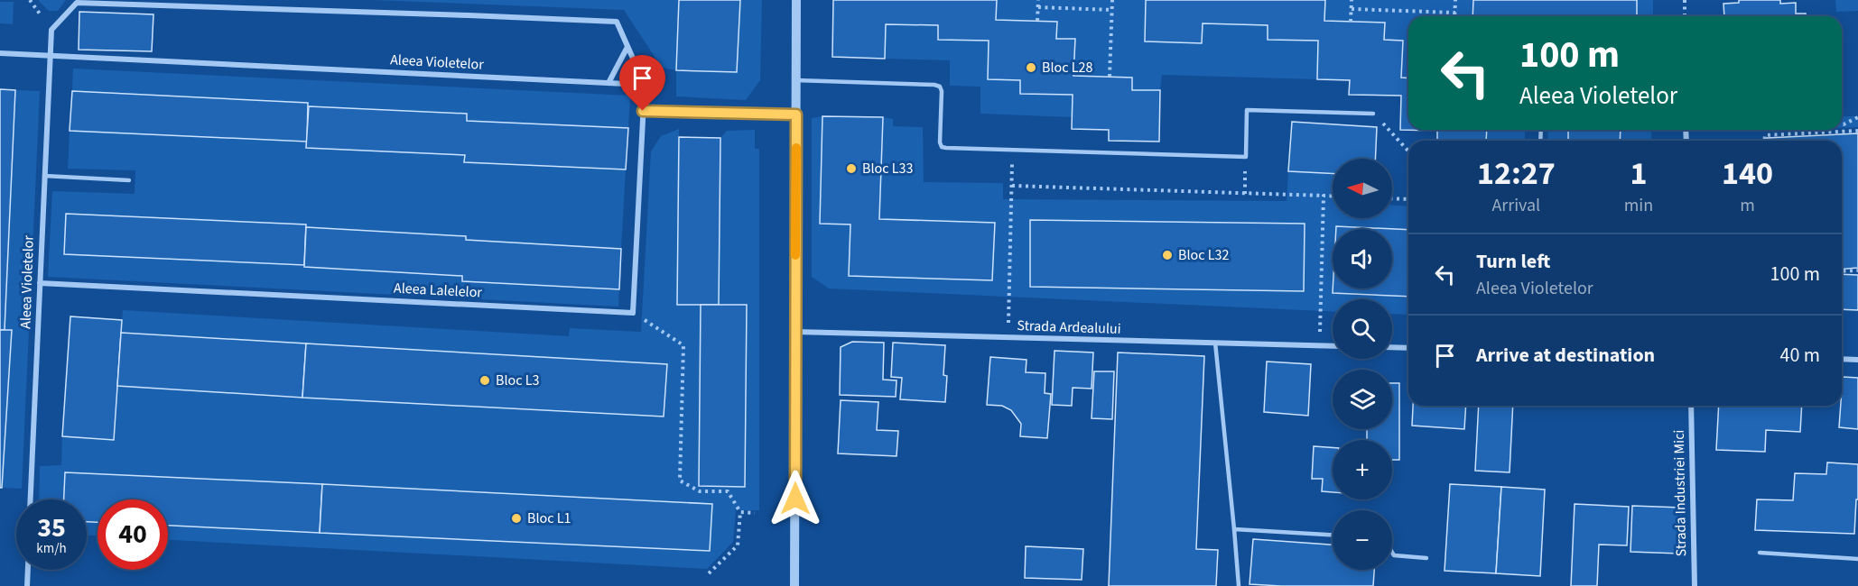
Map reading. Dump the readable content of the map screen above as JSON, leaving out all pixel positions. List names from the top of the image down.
{
  "streets": {
    "street": [
      "Aleea Violetelor",
      "Aleea Lalelelor",
      "Strada Ardealului",
      "Strada Industriei Mici"
    ]
  },
  "crossings": [
    ["Aleea Violetelor", "Aleea Lalelelor"]
  ],
  "places": [
    "Bloc L28",
    "Bloc L33",
    "Bloc L32",
    "Bloc L3",
    "Bloc L1"
  ],
  "north": "left",
  "page": {
    "turn": ["100 m", "Aleea Violetelor"],
    "eta": [
      "12:27",
      "Arrival",
      "1",
      "min",
      "140",
      "m"
    ],
    "map_buttons": ["+", "−"],
    "list": [
      {
        "name": "Turn left",
        "note": "Aleea Violetelor",
        "value": "100 m"
      },
      {
        "name": "Arrive at destination",
        "value": "40 m"
      }
    ],
    "speed": "35 km/h",
    "limit": "40"
  }
}
